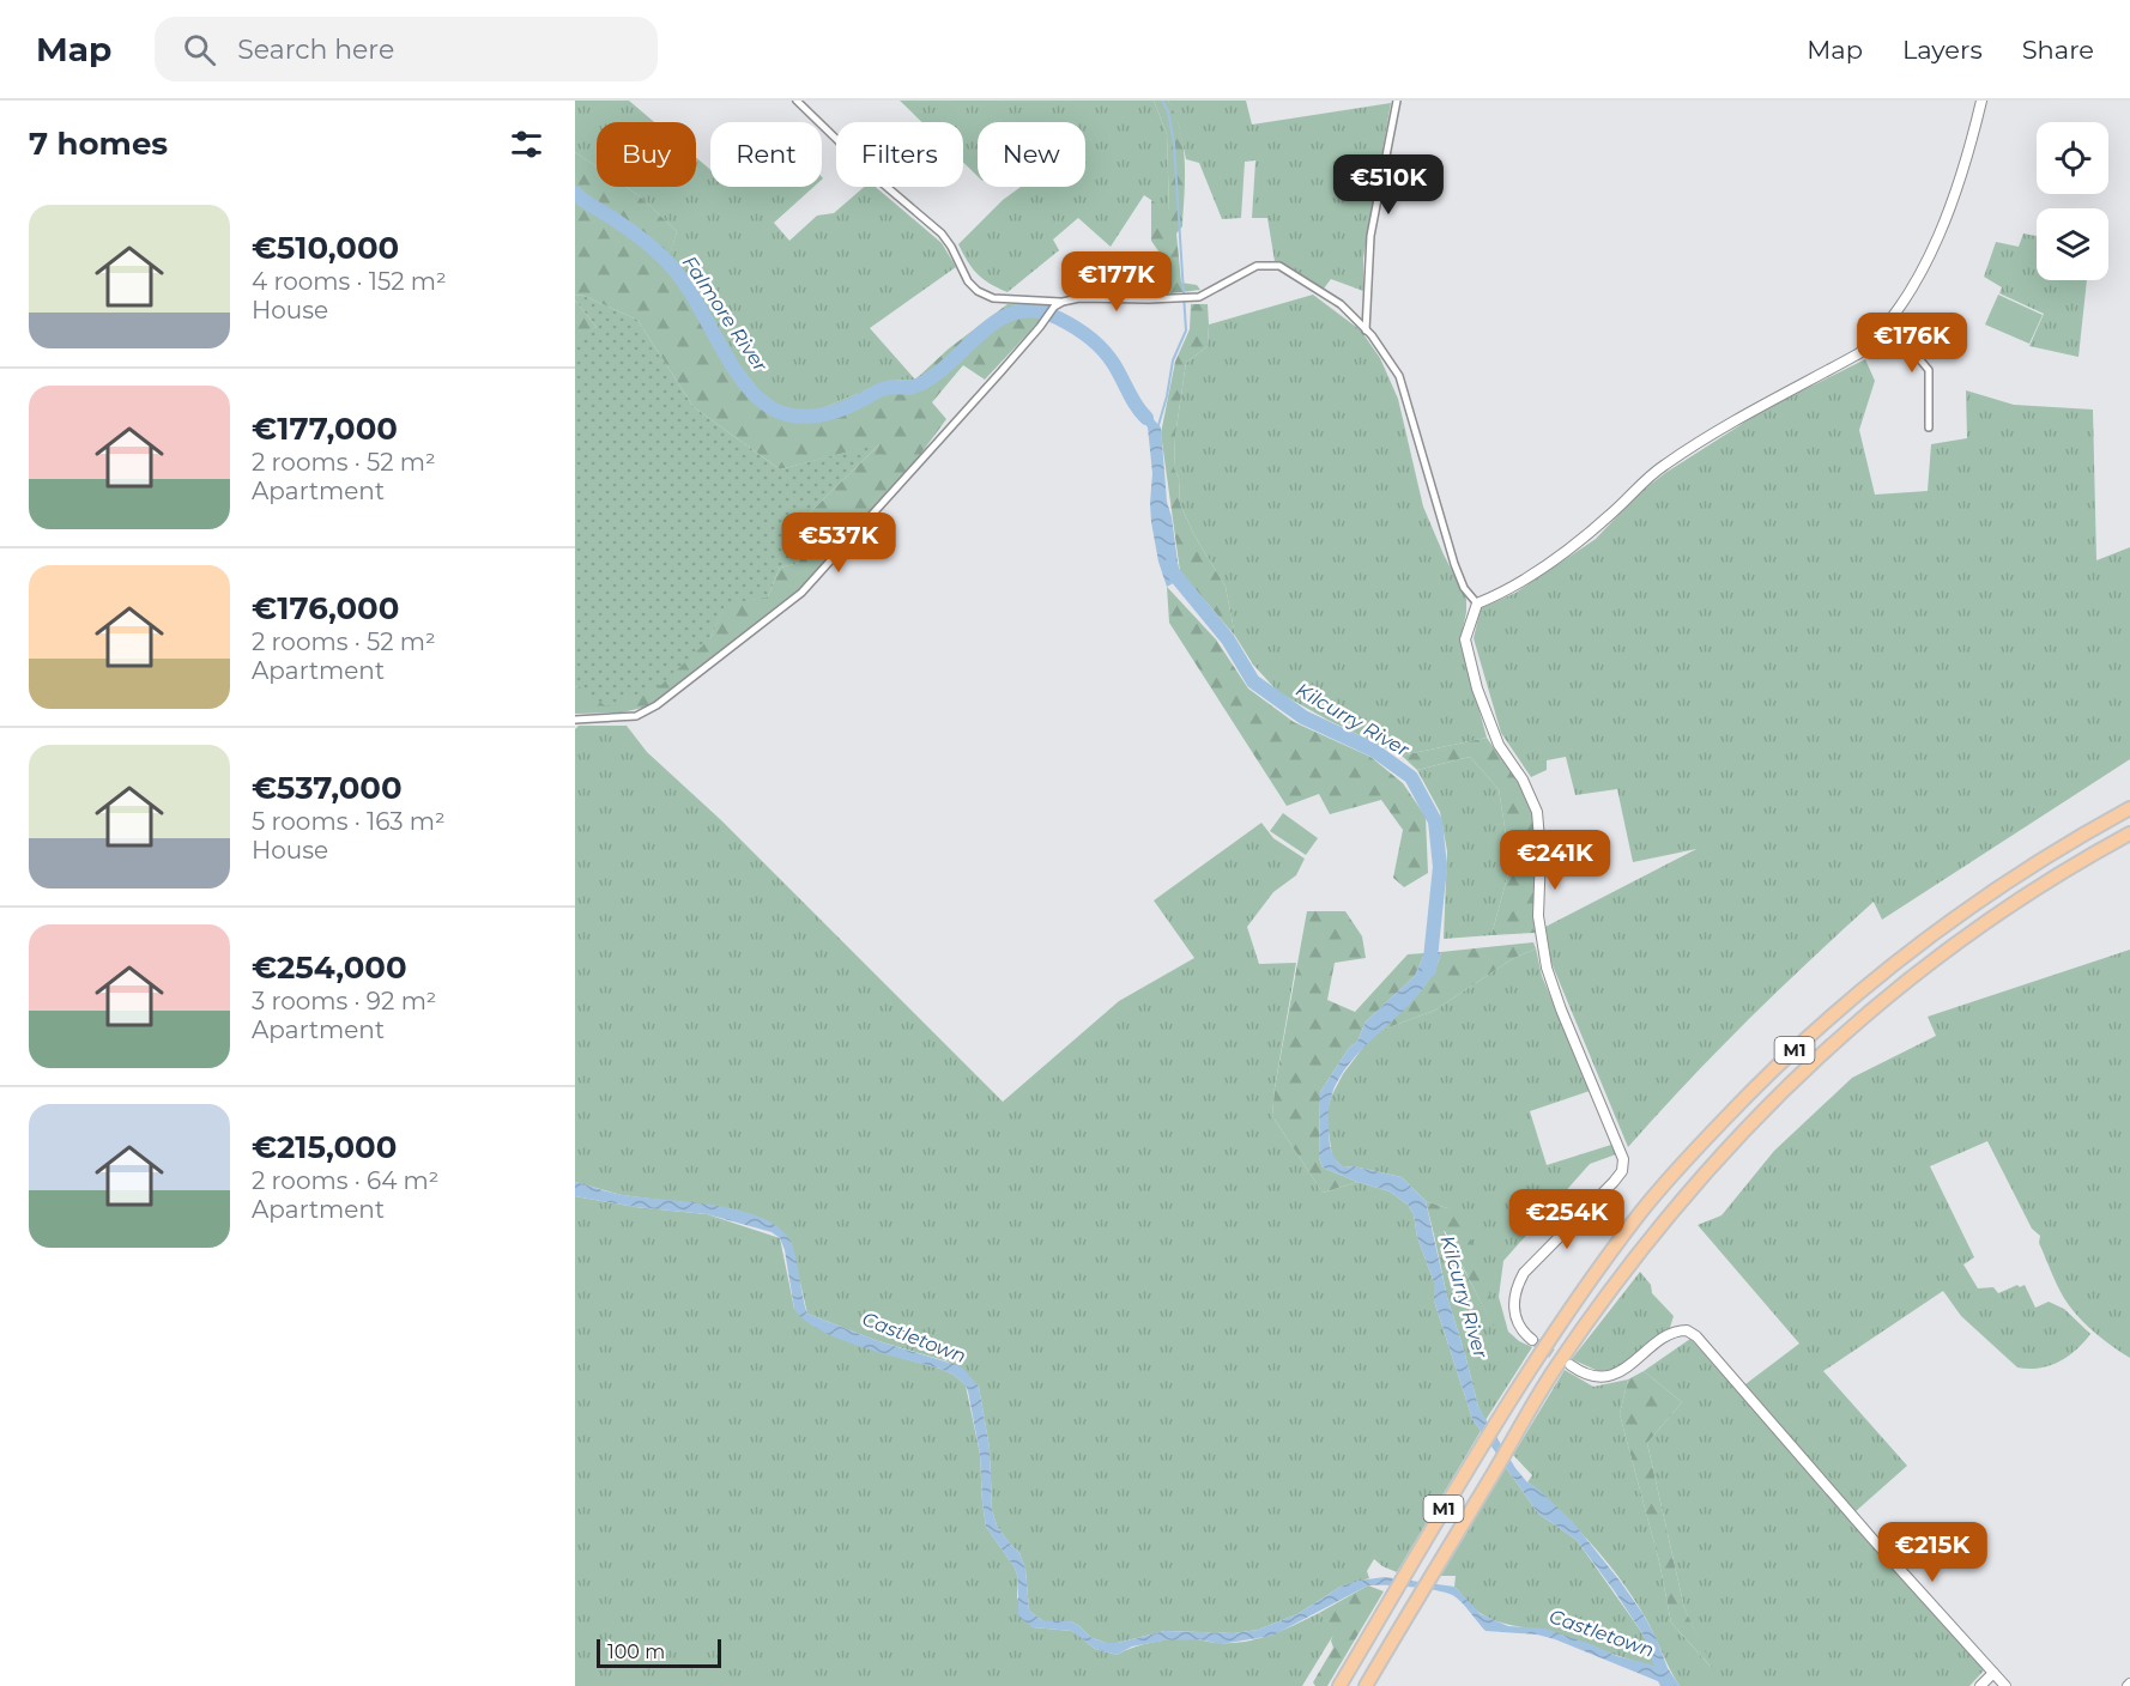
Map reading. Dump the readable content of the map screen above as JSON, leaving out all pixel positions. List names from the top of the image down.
{
  "streets": {
    "highway": ["M1"]
  },
  "water": ["Falmore River", "Kilcurry River", "Castletown"],
  "scale_bar": "100 m",
  "page": {
    "header": "Map",
    "search": "Search here",
    "nav": ["Map", "Layers", "Share"],
    "heading": "7 homes",
    "chip": [
      "Buy",
      "Rent",
      "Filters",
      "New"
    ],
    "price": [
      "€510K",
      "€177K",
      "€176K",
      "€537K",
      "€241K",
      "€254K",
      "€215K"
    ],
    "list": [
      {
        "name": "€510,000",
        "note": "4 rooms · 152 m² · House"
      },
      {
        "name": "€177,000",
        "note": "2 rooms · 52 m² · Apartment"
      },
      {
        "name": "€176,000",
        "note": "2 rooms · 52 m² · Apartment"
      },
      {
        "name": "€537,000",
        "note": "5 rooms · 163 m² · House"
      },
      {
        "name": "€254,000",
        "note": "3 rooms · 92 m² · Apartment"
      },
      {
        "name": "€215,000",
        "note": "2 rooms · 64 m² · Apartment"
      }
    ],
    "scale": "100 m"
  }
}
